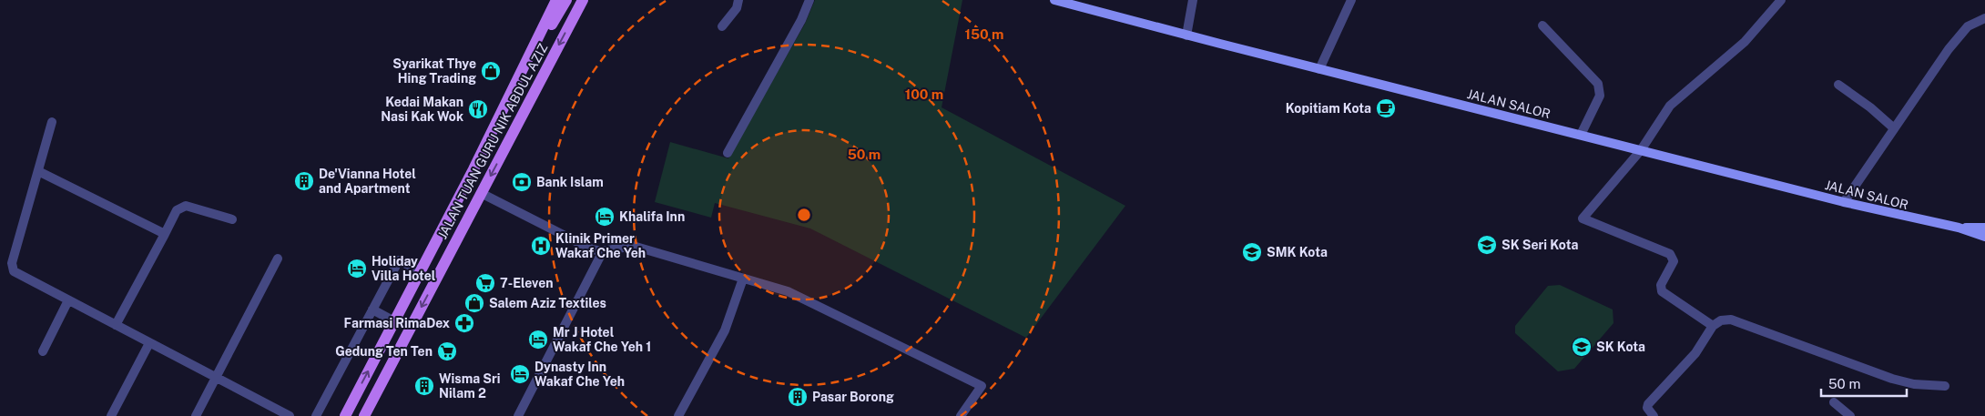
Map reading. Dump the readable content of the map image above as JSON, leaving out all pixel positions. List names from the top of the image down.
{
  "streets": {
    "main road": ["JALAN SALOR", "JALAN TUAN GURU NIK ABDUL AZIZ"]
  },
  "places": {
    "shop": ["Syarikat Thye Hing Trading", "Salem Aziz Textiles"],
    "cafe": ["Kopitiam Kota"],
    "restaurant": ["Kedai Makan Nasi Kak Wok"],
    "building": ["De'Vianna Hotel and Apartment", "Wisma Sri Nilam 2", "Pasar Borong"],
    "bank": ["Bank Islam"],
    "hotel": [
      "Khalifa Inn",
      "Holiday Villa Hotel",
      "Mr J Hotel Wakaf Che Yeh 1",
      "Dynasty Inn Wakaf Che Yeh"
    ],
    "school or university": ["SK Seri Kota", "SMK Kota", "SK Kota"],
    "hospital": ["Klinik Primer Wakaf Che Yeh"],
    "supermarket": ["7-Eleven", "Gedung Ten Ten"],
    "pharmacy": ["Farmasi RimaDex"]
  },
  "scale_bar": "50 m",
  "rings": ["150 m", "100 m", "50 m"]
}
